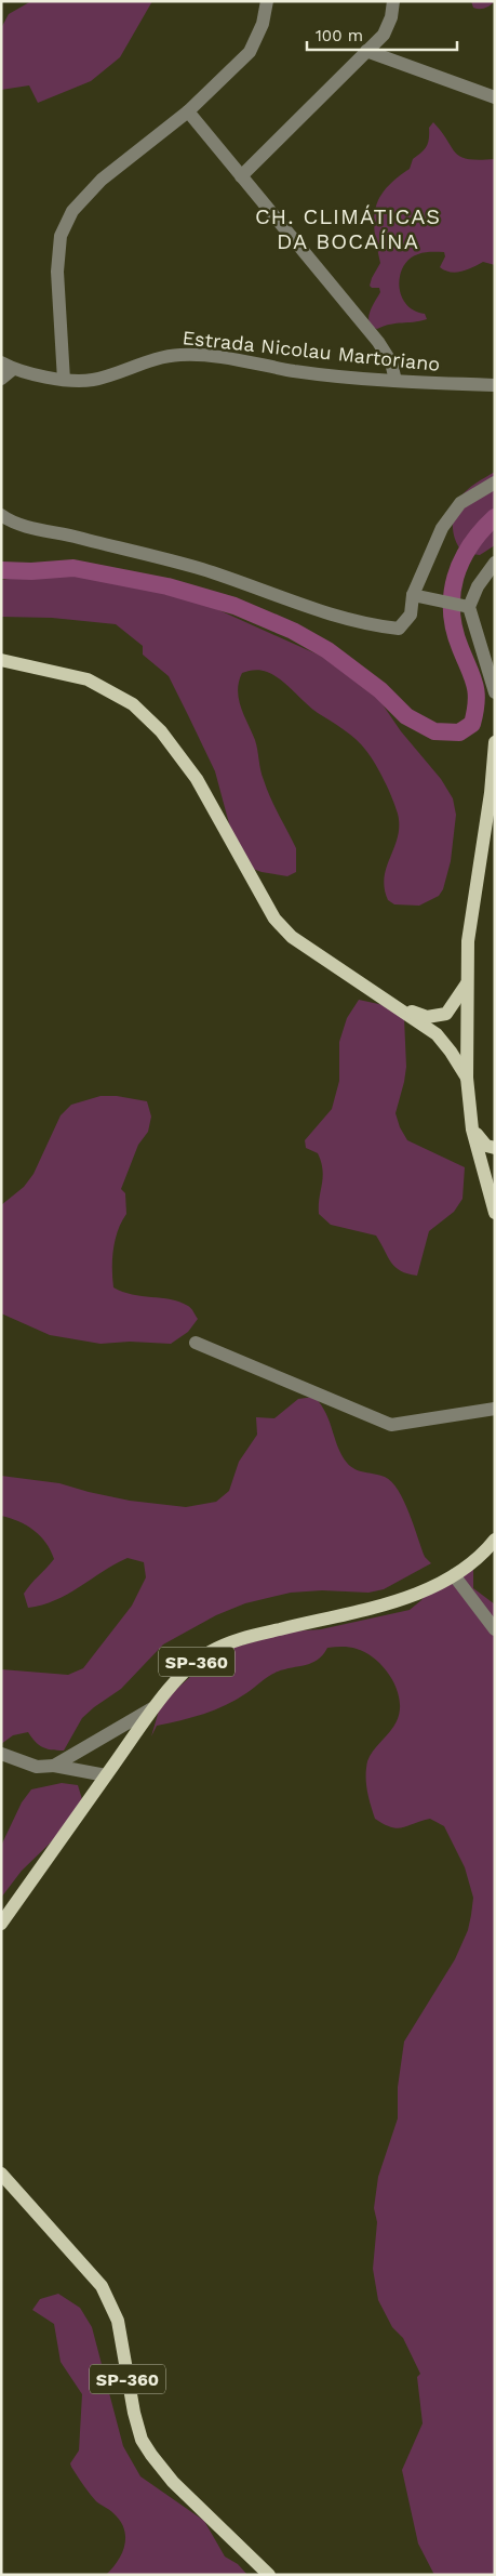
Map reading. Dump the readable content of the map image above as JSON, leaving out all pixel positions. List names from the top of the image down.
{
  "streets": {
    "main road": ["SP-360"],
    "street": ["Estrada Nicolau Martoriano"]
  },
  "districts": ["CH. CLIMÁTICAS DA BOCAÍNA"],
  "scale_bar": "100 m"
}
